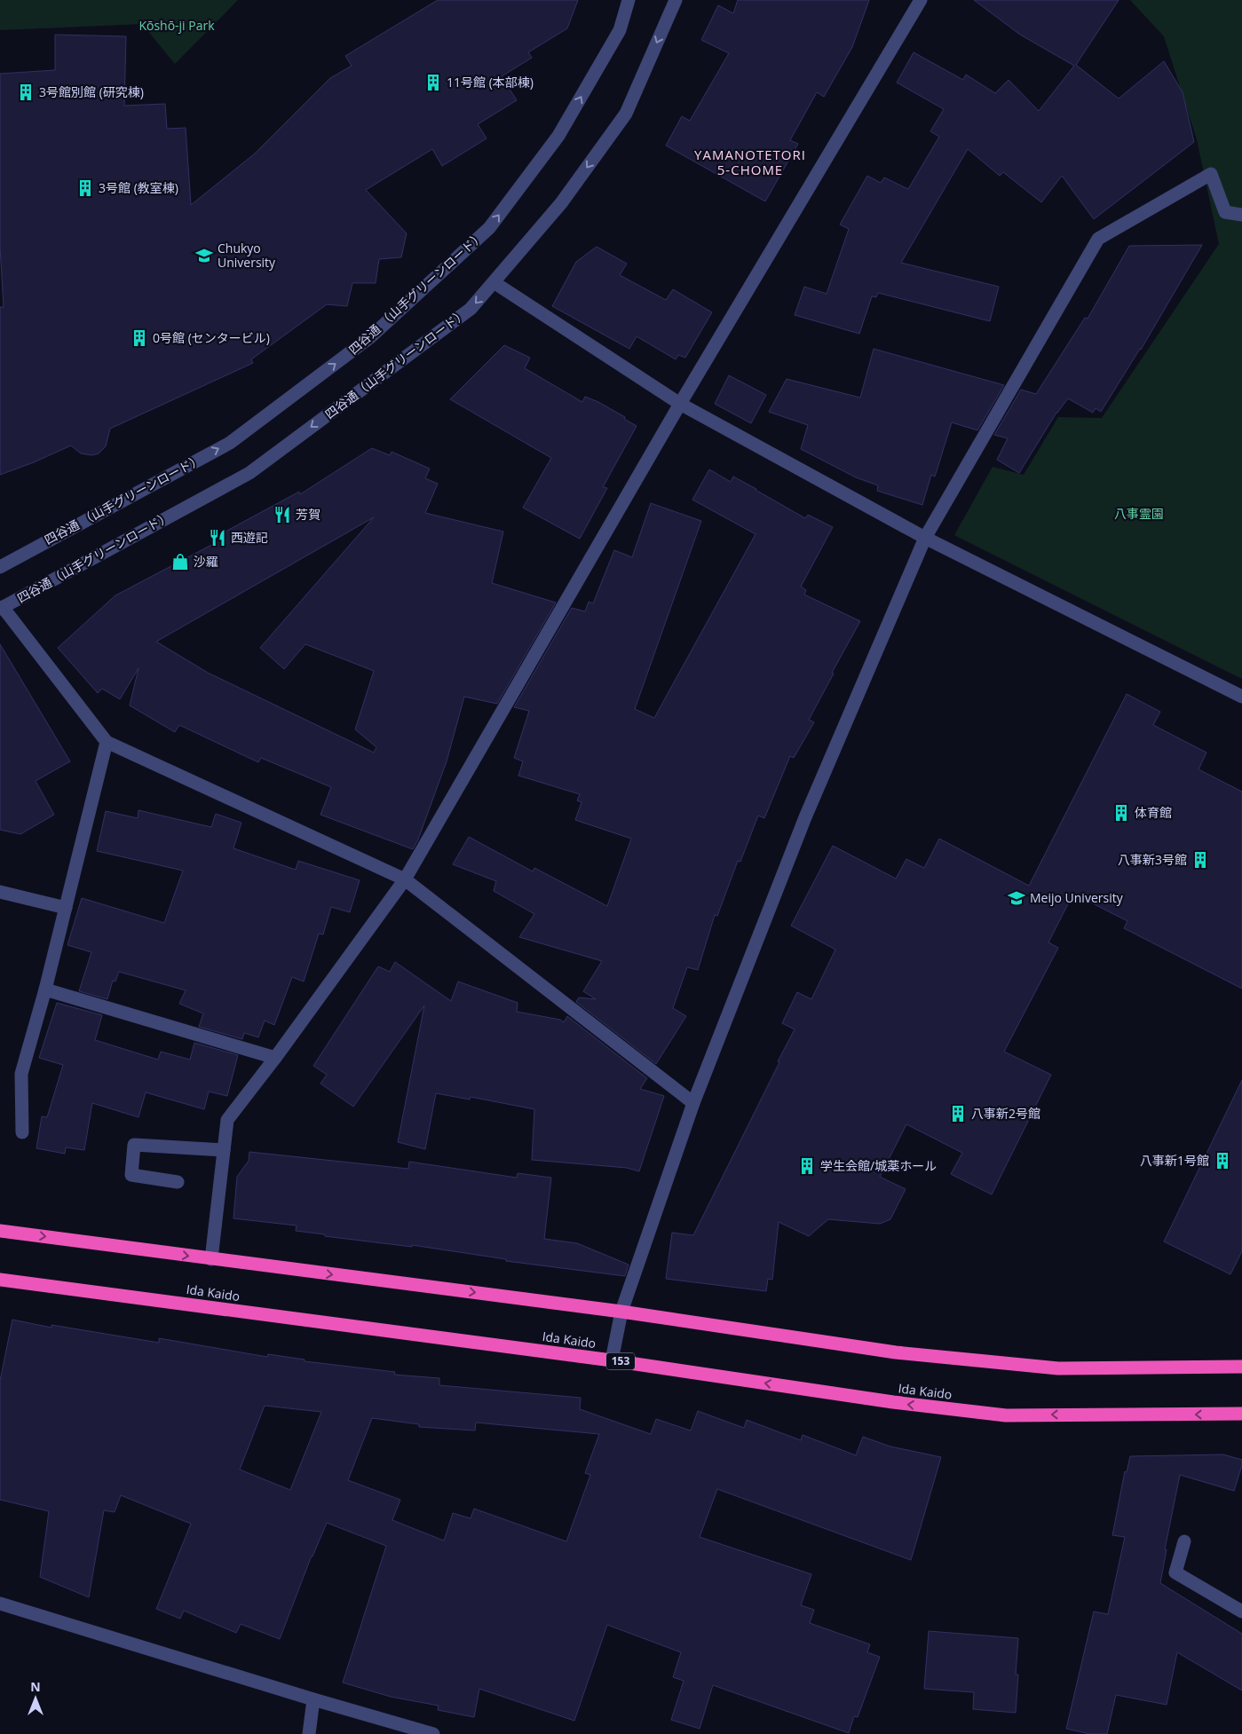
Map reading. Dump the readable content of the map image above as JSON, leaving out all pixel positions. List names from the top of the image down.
{
  "streets": {
    "highway": ["Ida Kaido", "153"],
    "street": ["四谷通 （山手グリーンロード）", "四谷通（山手グリーンロード）"]
  },
  "one_way": ["四谷通 （山手グリーンロード）", "四谷通（山手グリーンロード）"],
  "districts": ["YAMANOTETORI 5-CHOME"],
  "parks": ["Kōshō-ji Park", "八事霊園"],
  "places": {
    "building": [
      "11号館 (本部棟)",
      "3号館別館 (研究棟)",
      "3号館 (教室棟)",
      "0号館 (センタービル)",
      "体育館",
      "八事新3号館",
      "八事新2号館",
      "八事新1号館",
      "学生会館/城薬ホール"
    ],
    "school or university": ["Chukyo University", "Meijo University"],
    "restaurant": ["芳賀", "西遊記"],
    "shop": ["沙羅"]
  },
  "north": "top"
}
